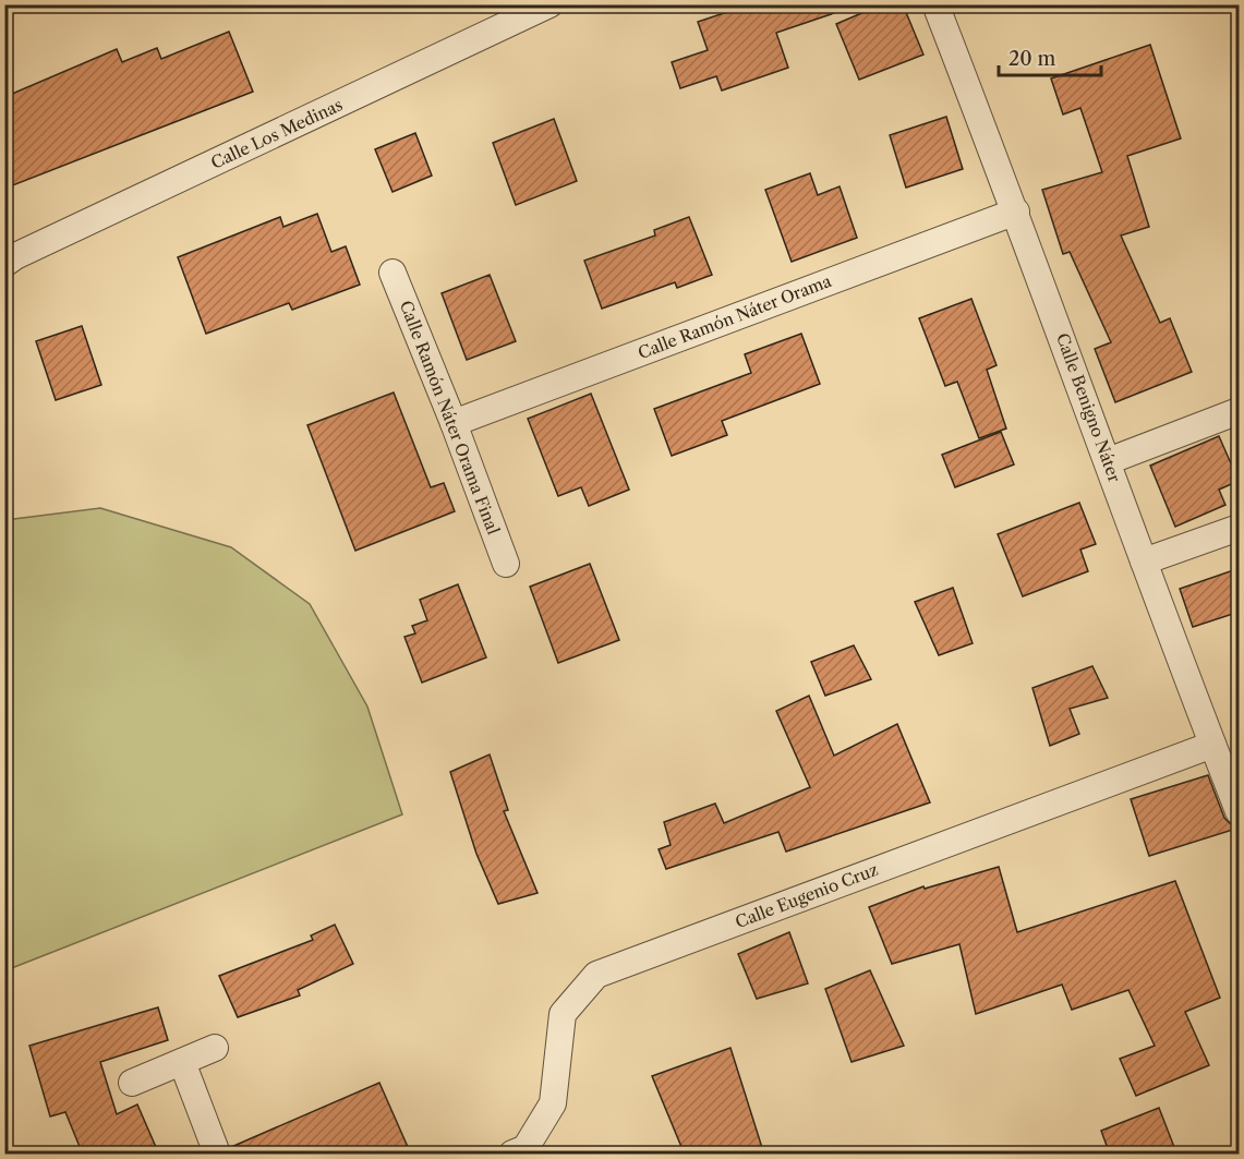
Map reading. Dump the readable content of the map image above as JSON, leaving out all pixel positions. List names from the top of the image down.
{
  "streets": {
    "street": [
      "Calle Los Medinas",
      "Calle Ramón Náter Orama",
      "Calle Benigno Náter",
      "Calle Ramón Náter Orama Final",
      "Calle Eugenio Cruz"
    ]
  },
  "crossings": [
    ["Calle Ramón Náter Orama", "Calle Benigno Náter"],
    ["Calle Ramón Náter Orama", "Calle Ramón Náter Orama Final"],
    ["Calle Benigno Náter", "Calle Eugenio Cruz"]
  ],
  "scale_bar": "20 m"
}
